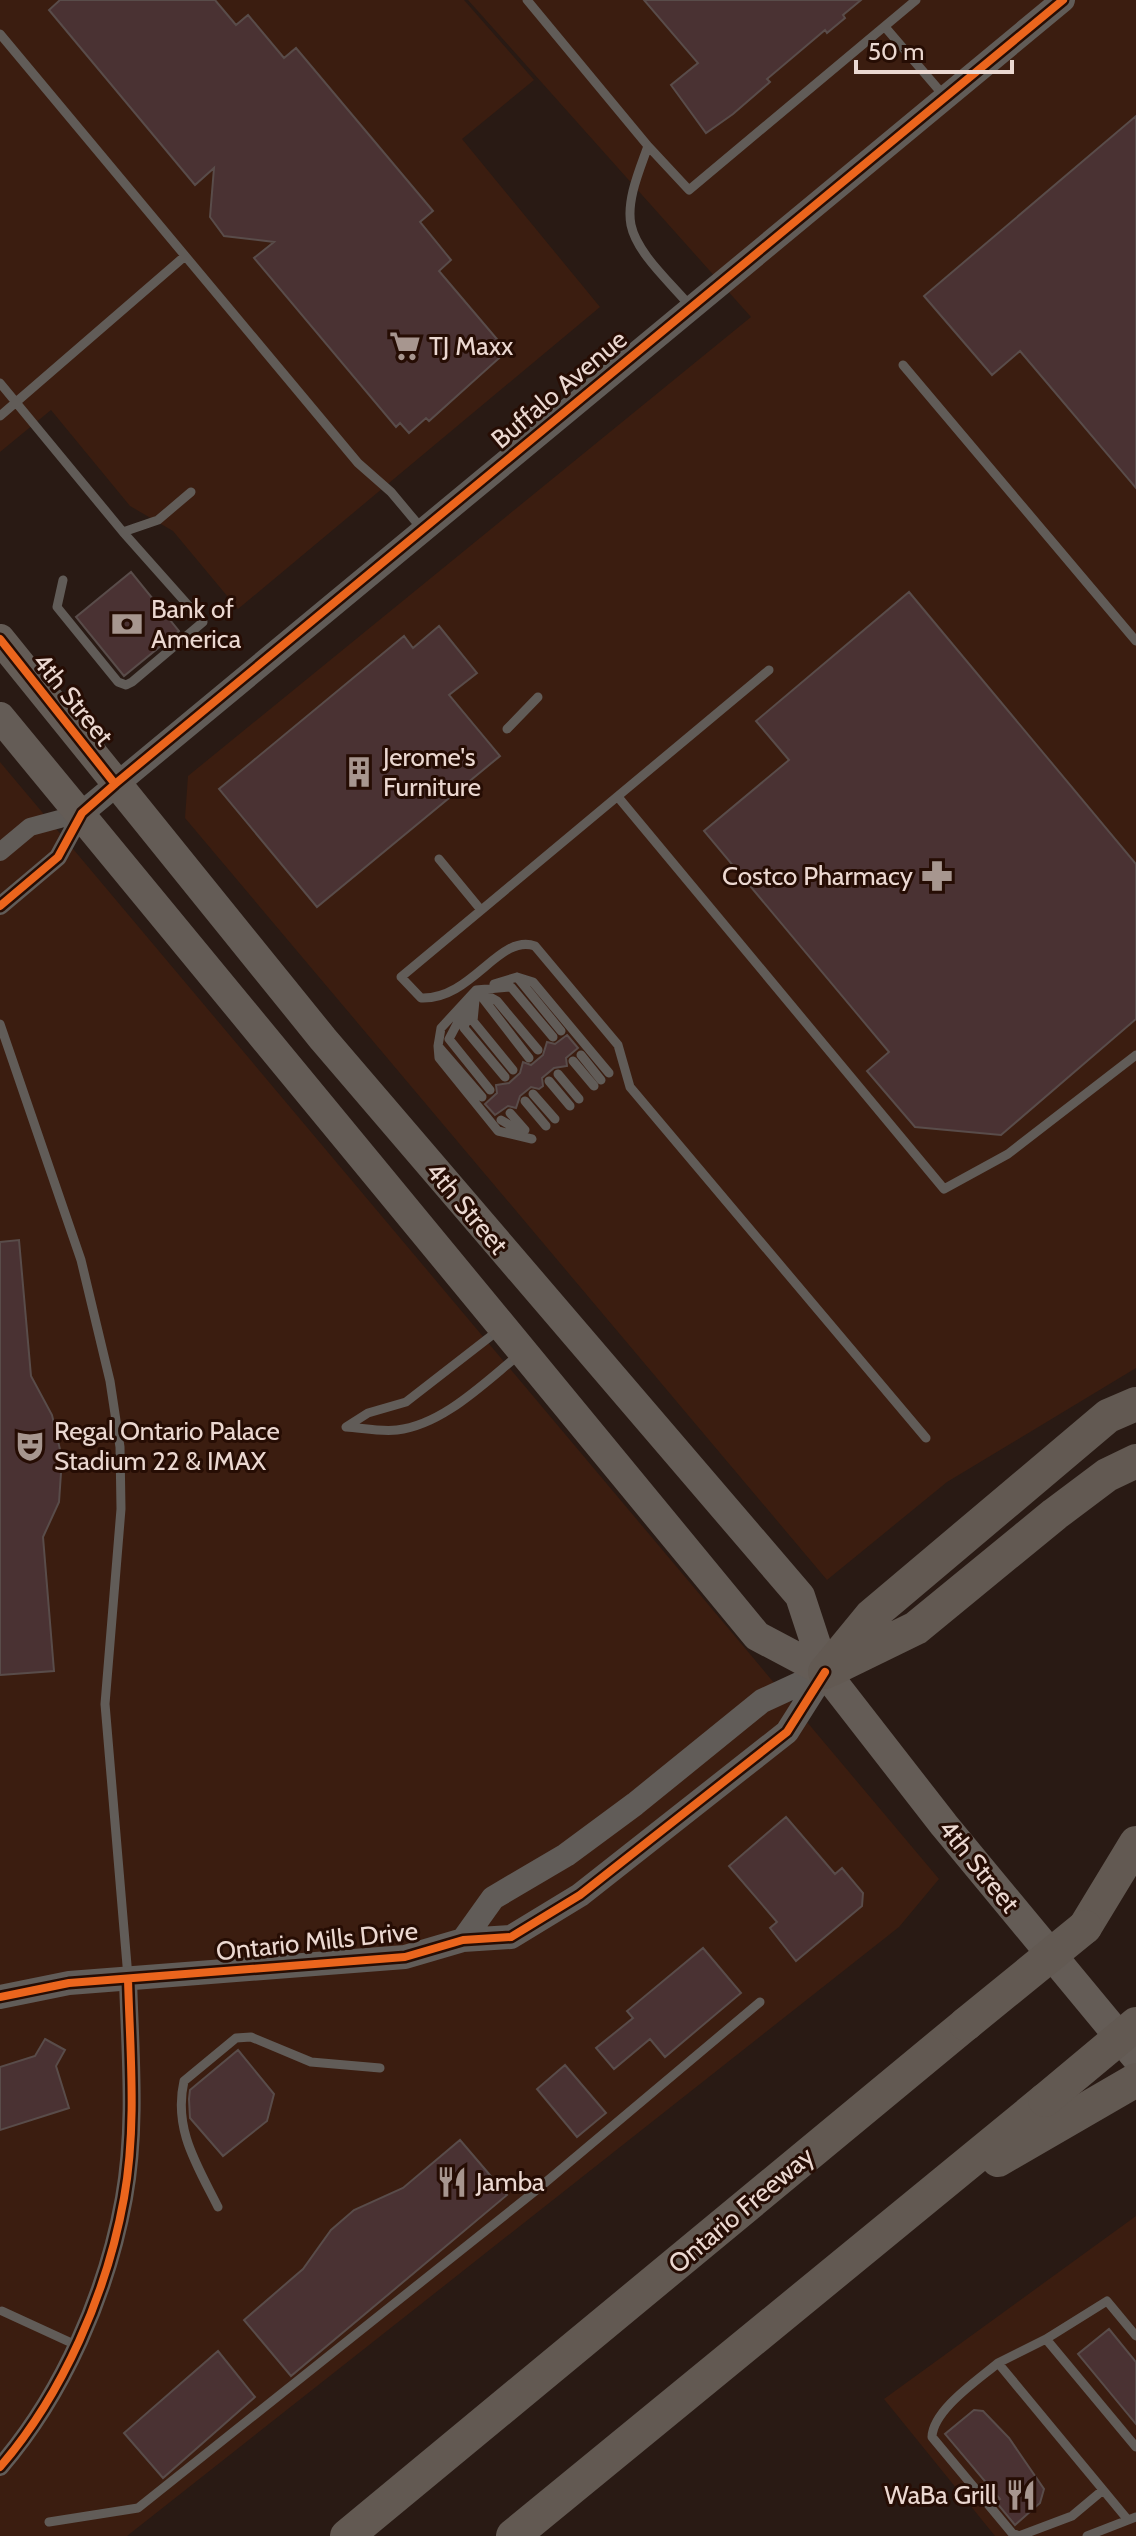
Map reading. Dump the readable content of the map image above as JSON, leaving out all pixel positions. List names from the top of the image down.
{
  "streets": {
    "highway": ["Ontario Freeway"],
    "main road": ["4th Street"],
    "street": ["Buffalo Avenue", "Ontario Mills Drive"]
  },
  "crossings": [
    ["Buffalo Avenue", "4th Street"],
    ["4th Street", "Ontario Mills Drive"]
  ],
  "places": {
    "supermarket": ["TJ Maxx"],
    "bank": ["Bank of America"],
    "building": ["Jerome's Furniture"],
    "pharmacy": ["Costco Pharmacy"],
    "theatre": ["Regal Ontario Palace Stadium 22 & IMAX"],
    "restaurant": ["Jamba", "WaBa Grill"]
  },
  "scale_bar": "50 m"
}
